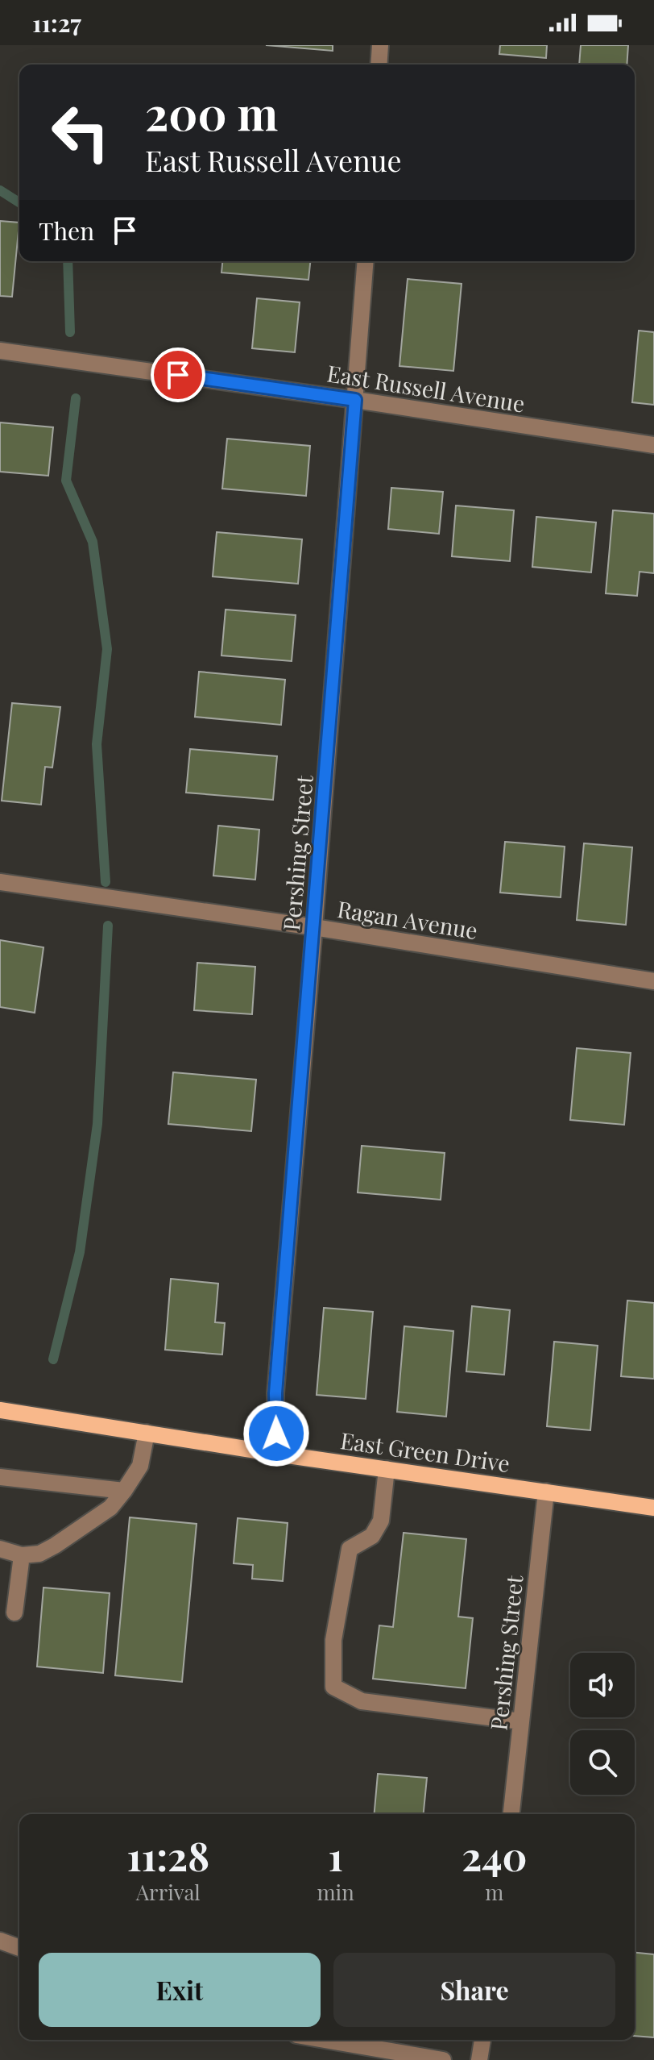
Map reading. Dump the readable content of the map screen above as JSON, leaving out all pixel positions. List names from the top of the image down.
{
  "streets": {
    "main road": ["East Green Drive"],
    "street": ["East Russell Avenue", "Pershing Street", "Ragan Avenue"]
  },
  "crossings": [
    ["East Russell Avenue", "Pershing Street"],
    ["Pershing Street", "Ragan Avenue"],
    ["Pershing Street", "East Green Drive"]
  ],
  "page": {
    "status": "11:27",
    "turn": ["200 m", "East Russell Avenue"],
    "then": "Then",
    "eta": [
      "11:28",
      "Arrival",
      "1",
      "min",
      "240",
      "m"
    ],
    "buttons": ["Exit", "Share"]
  }
}
